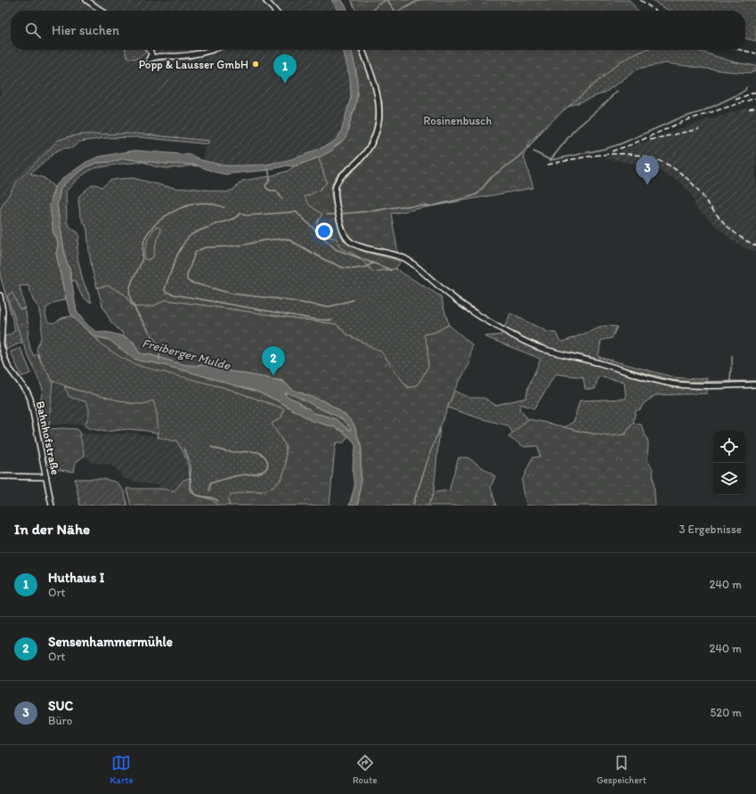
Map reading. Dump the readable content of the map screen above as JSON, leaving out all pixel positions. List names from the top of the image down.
{
  "streets": {
    "street": ["Bahnhofstraße"]
  },
  "water": ["Freiberger Mulde"],
  "parks": ["Rosinenbusch"],
  "places": ["Popp & Lausser GmbH"],
  "page": {
    "search": "Hier suchen",
    "pins": ["1", "3", "2"],
    "heading": ["In der Nähe", "3 Ergebnisse"],
    "list": [
      {
        "mark": "1",
        "name": "Huthaus I",
        "note": "Ort",
        "value": "240 m"
      },
      {
        "mark": "2",
        "name": "Sensenhammermühle",
        "note": "Ort",
        "value": "240 m"
      },
      {
        "mark": "3",
        "name": "SUC",
        "note": "Büro",
        "value": "520 m"
      }
    ],
    "nav": ["Karte", "Route", "Gespeichert"]
  }
}
